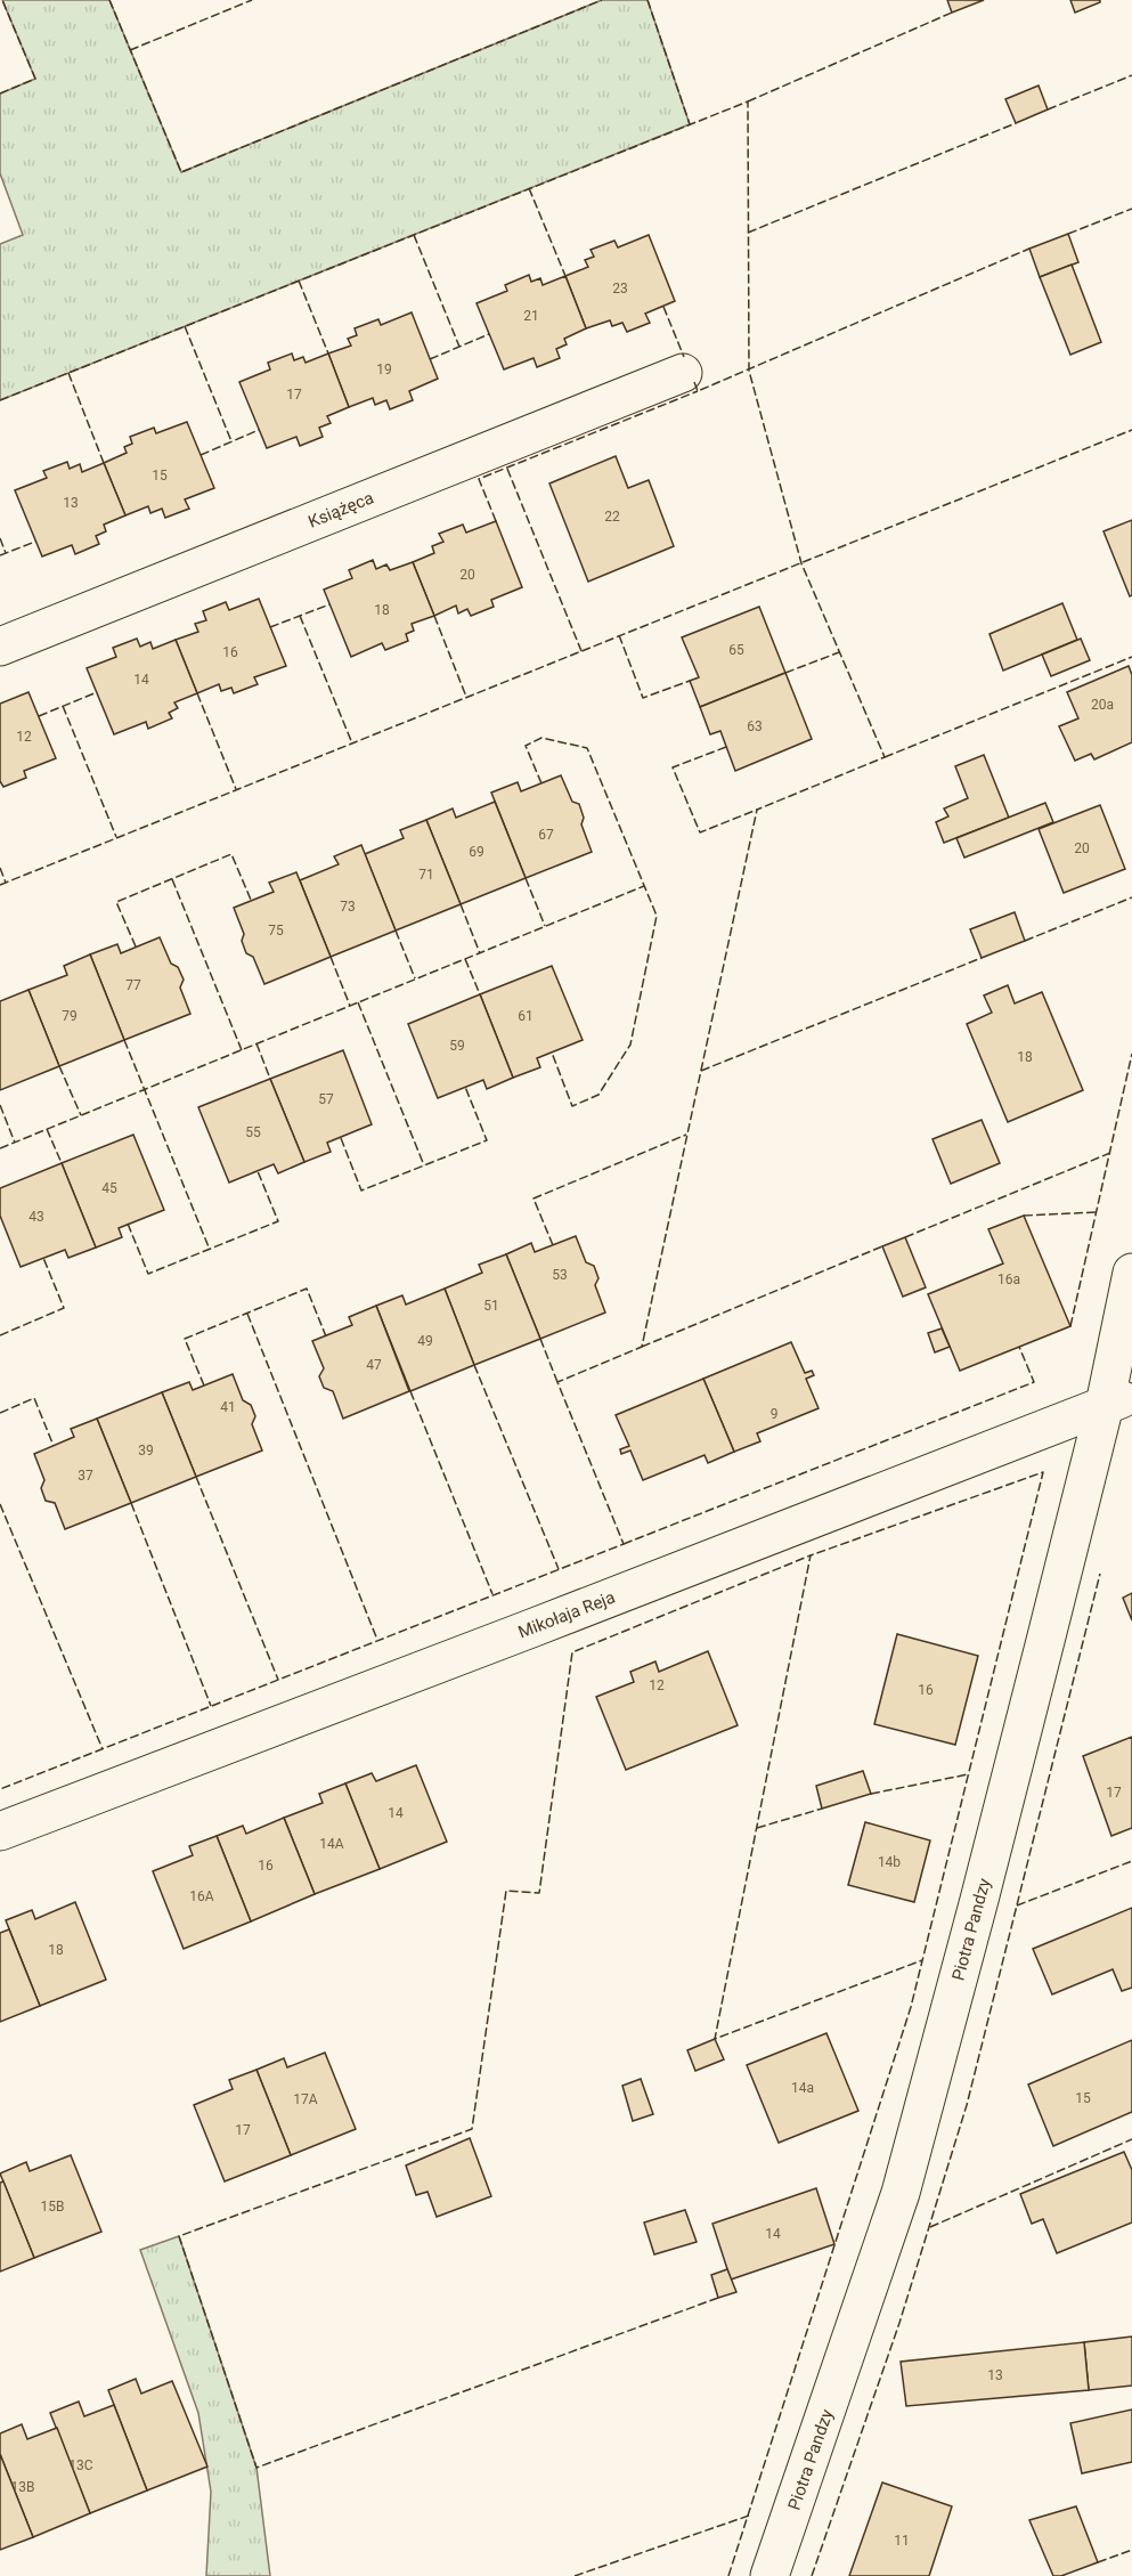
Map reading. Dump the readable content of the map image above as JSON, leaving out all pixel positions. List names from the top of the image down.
{
  "streets": {
    "street": ["Książęca", "Mikołaja Reja", "Piotra Pandzy"]
  },
  "crossings": [
    ["Mikołaja Reja", "Piotra Pandzy"]
  ],
  "house_numbers": [
    "23",
    "21",
    "19",
    "17",
    "15",
    "13",
    "22",
    "20",
    "18",
    "65",
    "16",
    "14",
    "20a",
    "63",
    "12",
    "67",
    "20",
    "69",
    "71",
    "73",
    "75",
    "77",
    "79",
    "61",
    "59",
    "18",
    "57",
    "55",
    "45",
    "43",
    "53",
    "16a",
    "51",
    "49",
    "47",
    "41",
    "9",
    "39",
    "37",
    "12",
    "16",
    "17",
    "14",
    "14A",
    "14b",
    "16",
    "16A",
    "18",
    "14a",
    "15",
    "17A",
    "17",
    "15B",
    "14",
    "13",
    "13C",
    "13B",
    "11"
  ]
}
